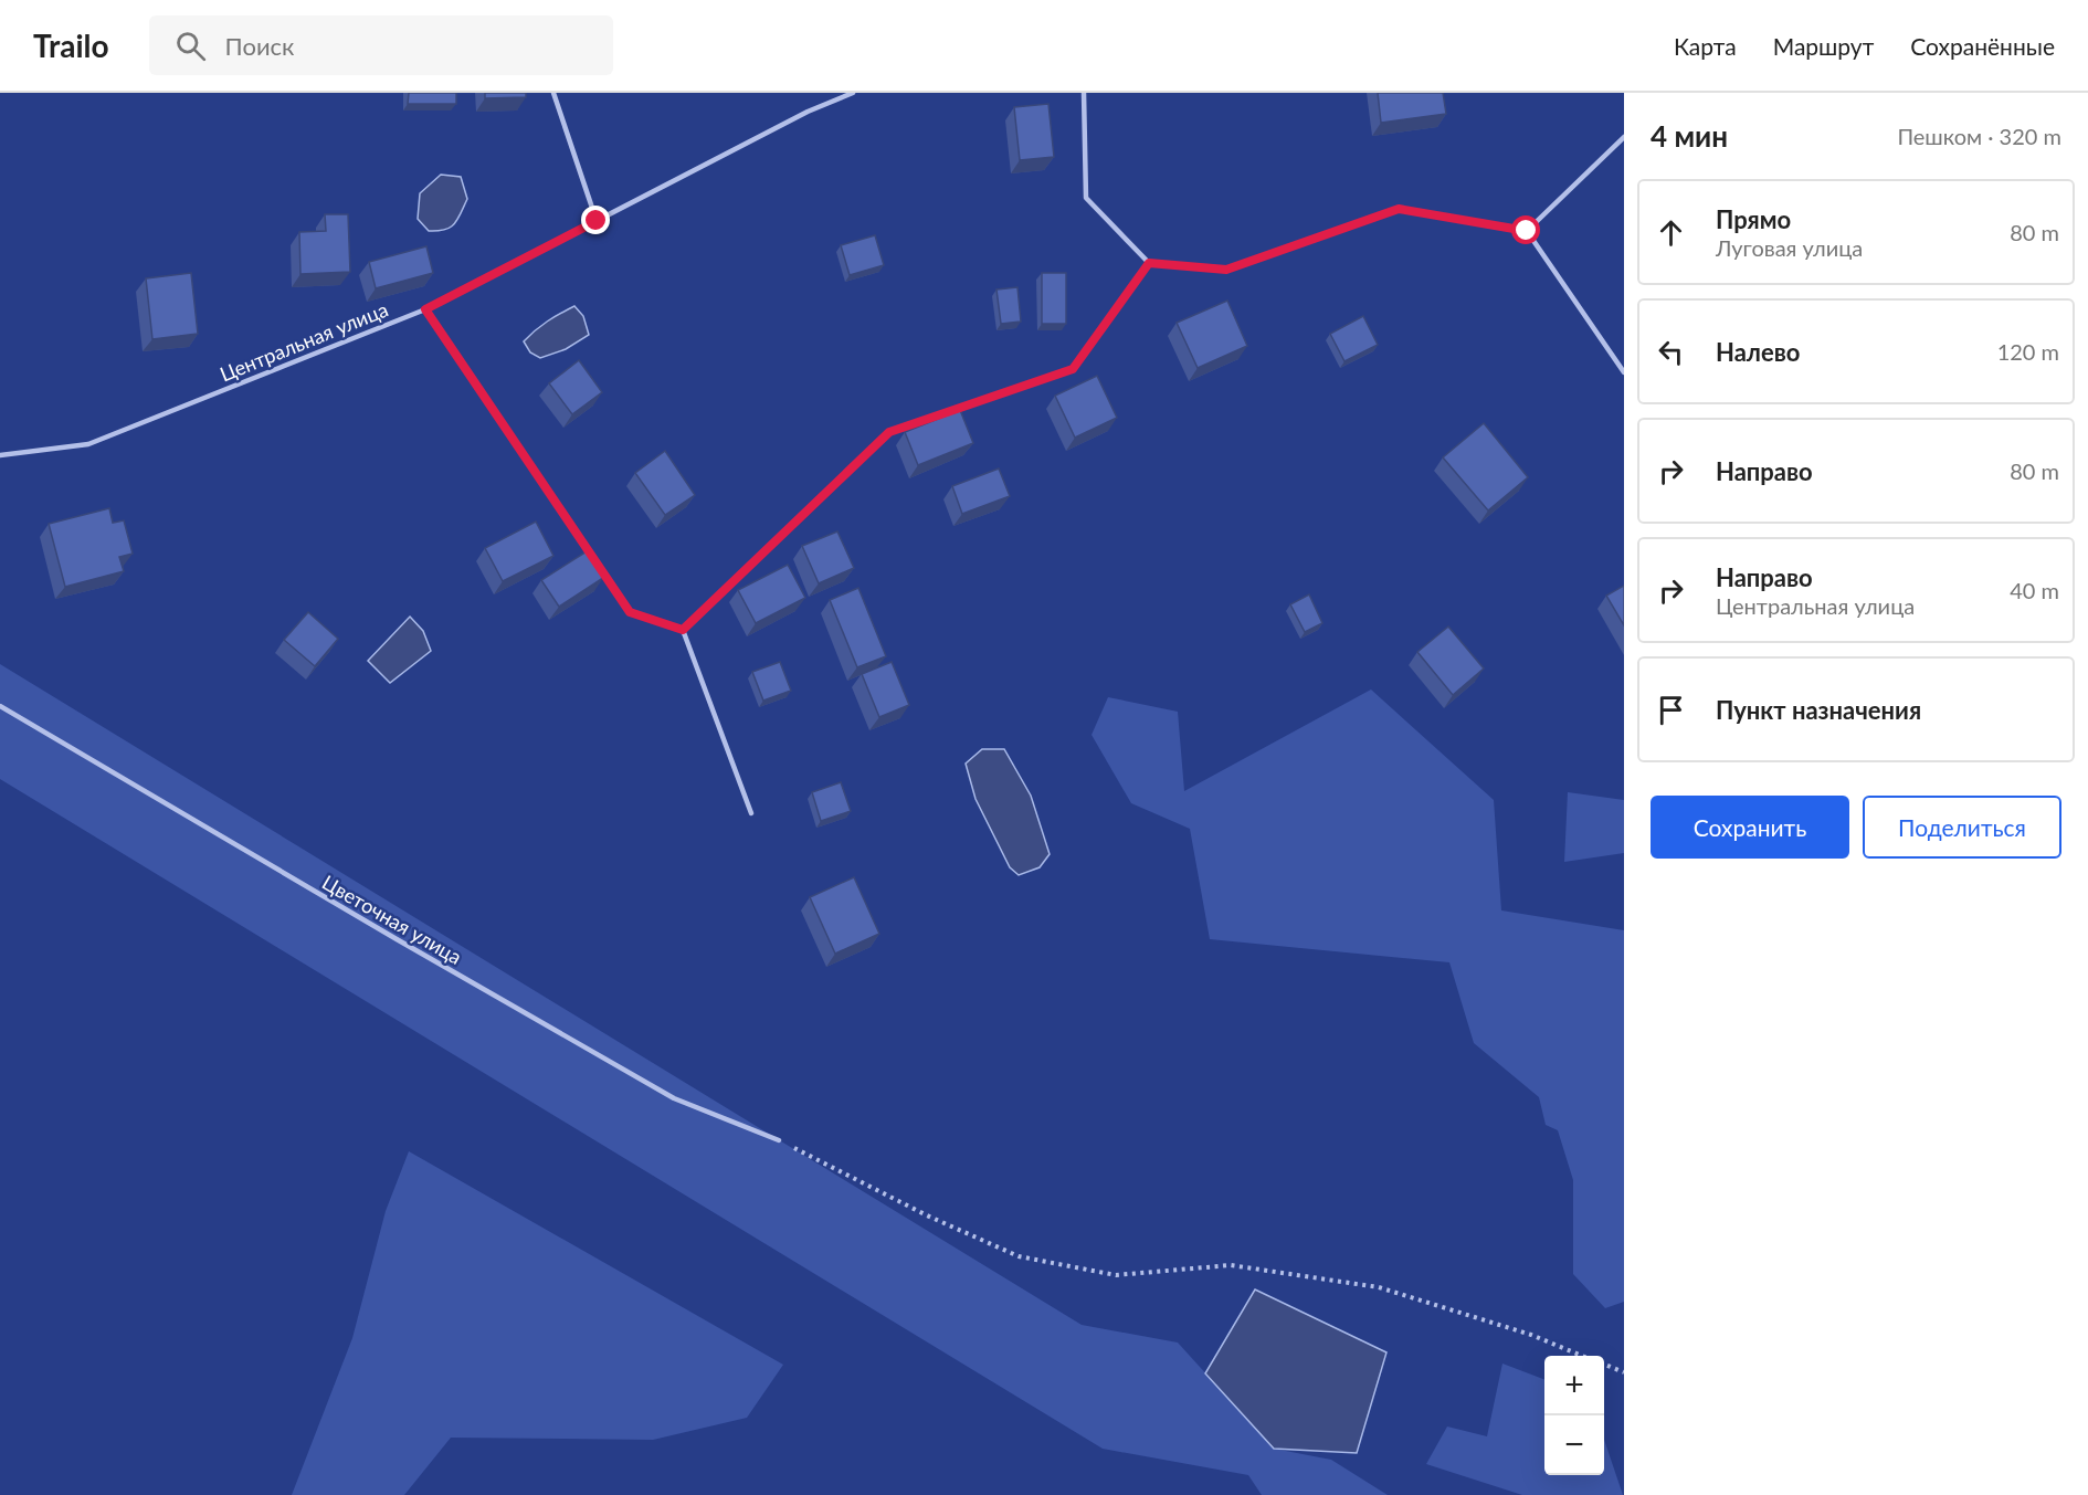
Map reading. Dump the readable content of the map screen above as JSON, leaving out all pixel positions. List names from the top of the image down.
{
  "streets": {
    "lane": ["Центральная улица", "Цветочная улица"]
  },
  "page": {
    "header": "Trailo",
    "search": "Поиск",
    "nav": ["Карта", "Маршрут", "Сохранённые"],
    "heading": ["4 мин", "Пешком · 320 m"],
    "list": [
      ["Прямо", "Луговая улица", "80 m"],
      ["Налево", "120 m"],
      ["Направо", "80 m"],
      ["Направо", "Центральная улица", "40 m"],
      "Пункт назначения"
    ],
    "buttons": ["Сохранить", "Поделиться"],
    "map_buttons": ["+", "−"]
  }
}
